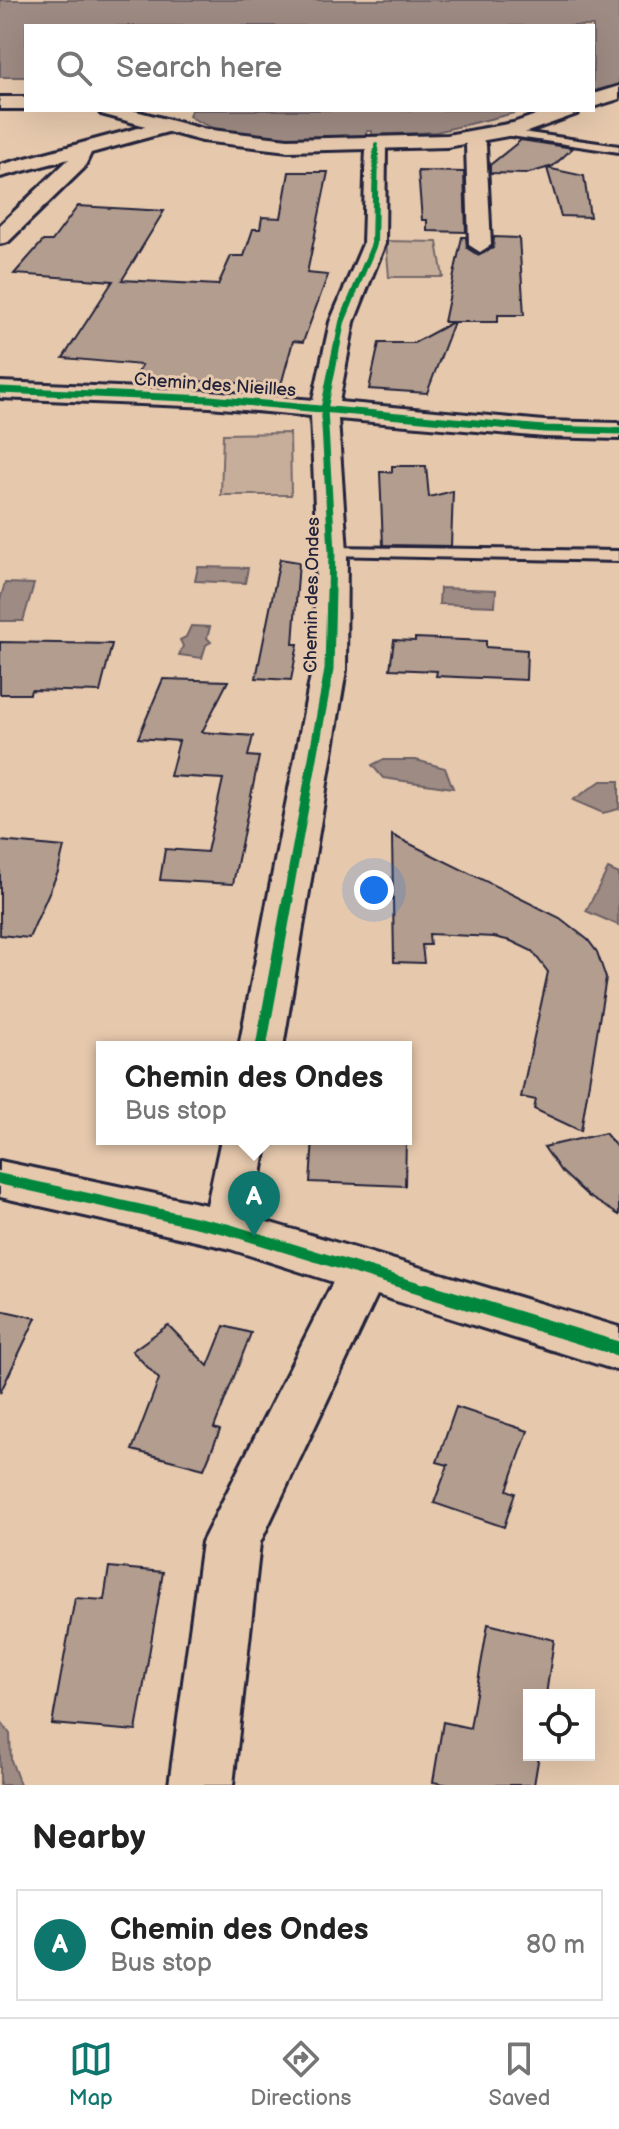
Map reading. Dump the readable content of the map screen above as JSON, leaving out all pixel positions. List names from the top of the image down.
{
  "streets": {
    "street": ["Chemin des Nieilles", "Chemin des Ondes"]
  },
  "crossings": [
    ["Chemin des Nieilles", "Chemin des Ondes"]
  ],
  "page": {
    "search": "Search here",
    "popup": ["Chemin des Ondes", "Bus stop"],
    "pins": "A",
    "heading": "Nearby",
    "list": [
      {
        "mark": "A",
        "name": "Chemin des Ondes",
        "note": "Bus stop",
        "value": "80 m"
      }
    ],
    "nav": ["Map", "Directions", "Saved"]
  }
}
